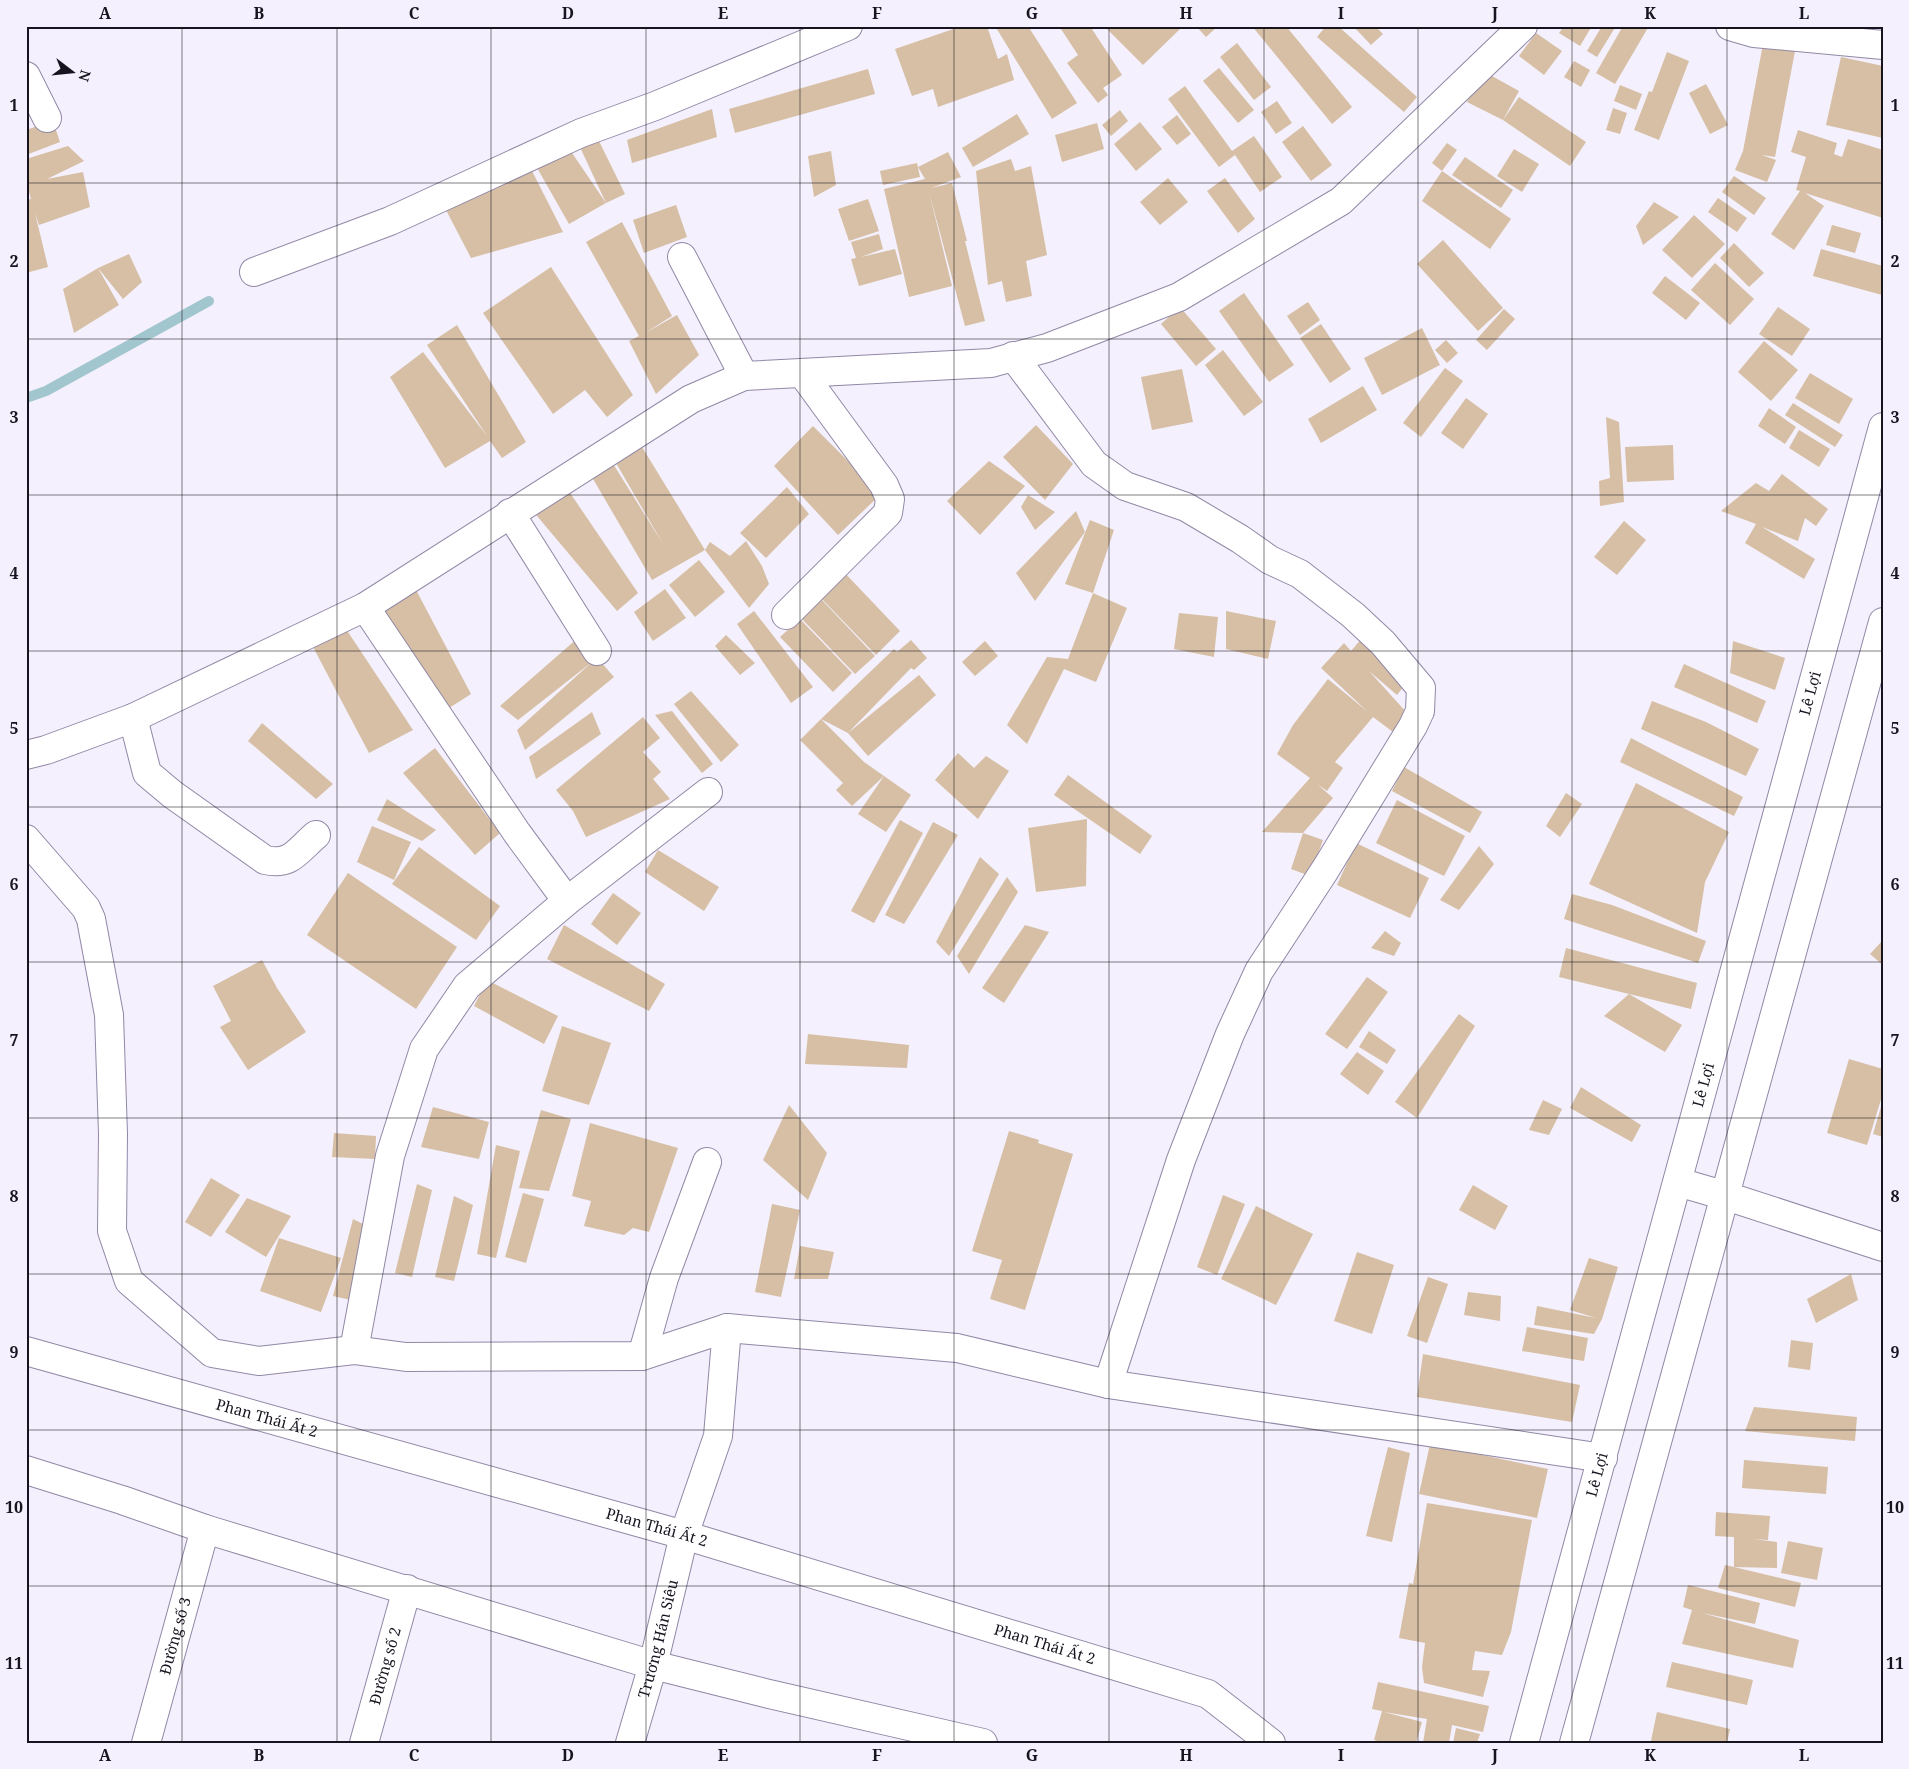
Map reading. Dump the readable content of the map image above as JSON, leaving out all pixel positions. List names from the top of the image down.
{
  "streets": {
    "street": [
      "Lê Lợi",
      "Phan Thái Ất 2",
      "Đường số 3",
      "Trương Hán Siêu",
      "Đường số 2"
    ]
  },
  "crossings": [
    ["Phan Thái Ất 2", "Trương Hán Siêu"]
  ],
  "north": "right",
  "grid": {
    "columns": [
      "A",
      "B",
      "C",
      "D",
      "E",
      "F",
      "G",
      "H",
      "I",
      "J",
      "K",
      "L"
    ],
    "rows": [
      "1",
      "2",
      "3",
      "4",
      "5",
      "6",
      "7",
      "8",
      "9",
      "10",
      "11"
    ]
  }
}
